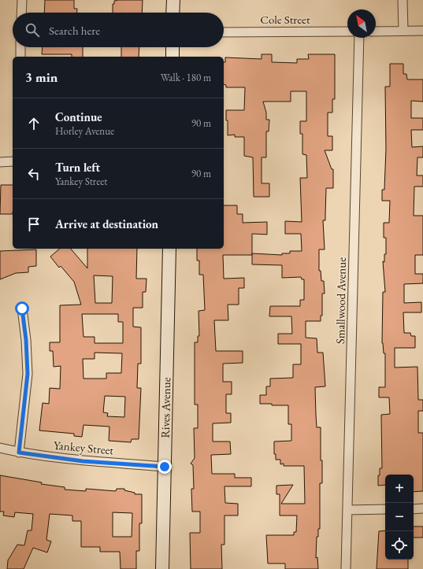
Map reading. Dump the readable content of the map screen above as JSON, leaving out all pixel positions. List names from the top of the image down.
{
  "streets": {
    "street": [
      "Cole Street",
      "Smallwood Avenue",
      "Rives Avenue",
      "Yankey Street"
    ]
  },
  "crossings": [
    ["Rives Avenue", "Yankey Street"]
  ],
  "north": "top left",
  "page": {
    "search": "Search here",
    "heading": ["3 min", "Walk · 180 m"],
    "list": [
      ["Continue", "Horley Avenue", "90 m"],
      ["Turn left", "Yankey Street", "90 m"],
      "Arrive at destination"
    ],
    "map_buttons": ["+", "−"]
  }
}
